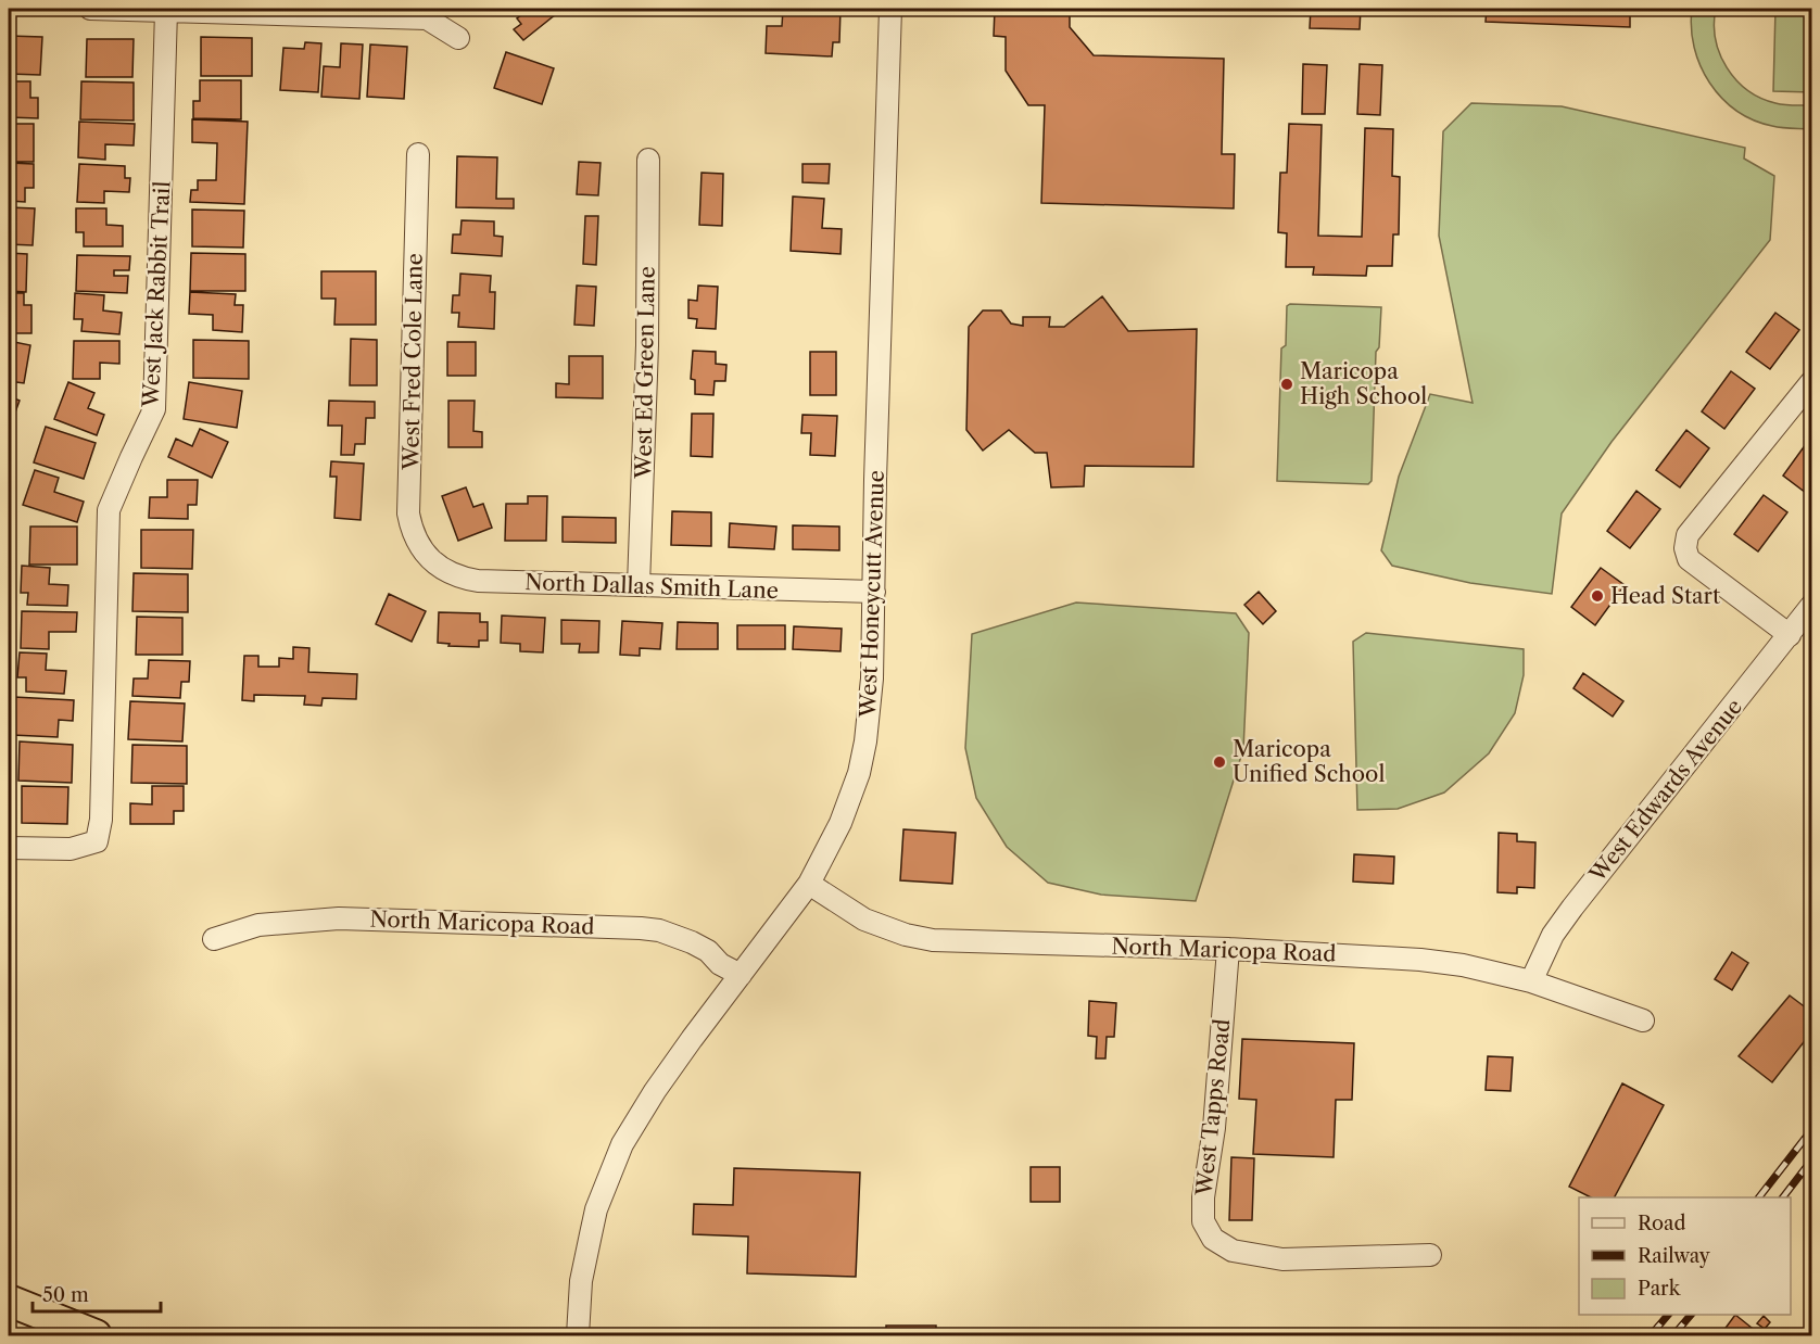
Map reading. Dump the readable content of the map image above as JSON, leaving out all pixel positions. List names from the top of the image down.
{
  "streets": {
    "street": [
      "West Jack Rabbit Trail",
      "West Fred Cole Lane",
      "West Ed Green Lane",
      "North Dallas Smith Lane",
      "West Honeycutt Avenue",
      "West Edwards Avenue",
      "North Maricopa Road",
      "West Tapps Road"
    ]
  },
  "crossings": [
    ["West Fred Cole Lane", "North Dallas Smith Lane"],
    ["West Ed Green Lane", "North Dallas Smith Lane"],
    ["North Dallas Smith Lane", "West Honeycutt Avenue"],
    ["West Honeycutt Avenue", "North Maricopa Road"],
    ["West Edwards Avenue", "North Maricopa Road"],
    ["North Maricopa Road", "West Tapps Road"]
  ],
  "places": ["Maricopa High School", "Head Start", "Maricopa Unified School"],
  "legend": ["Road", "Railway", "Park"],
  "scale_bar": "50 m"
}
